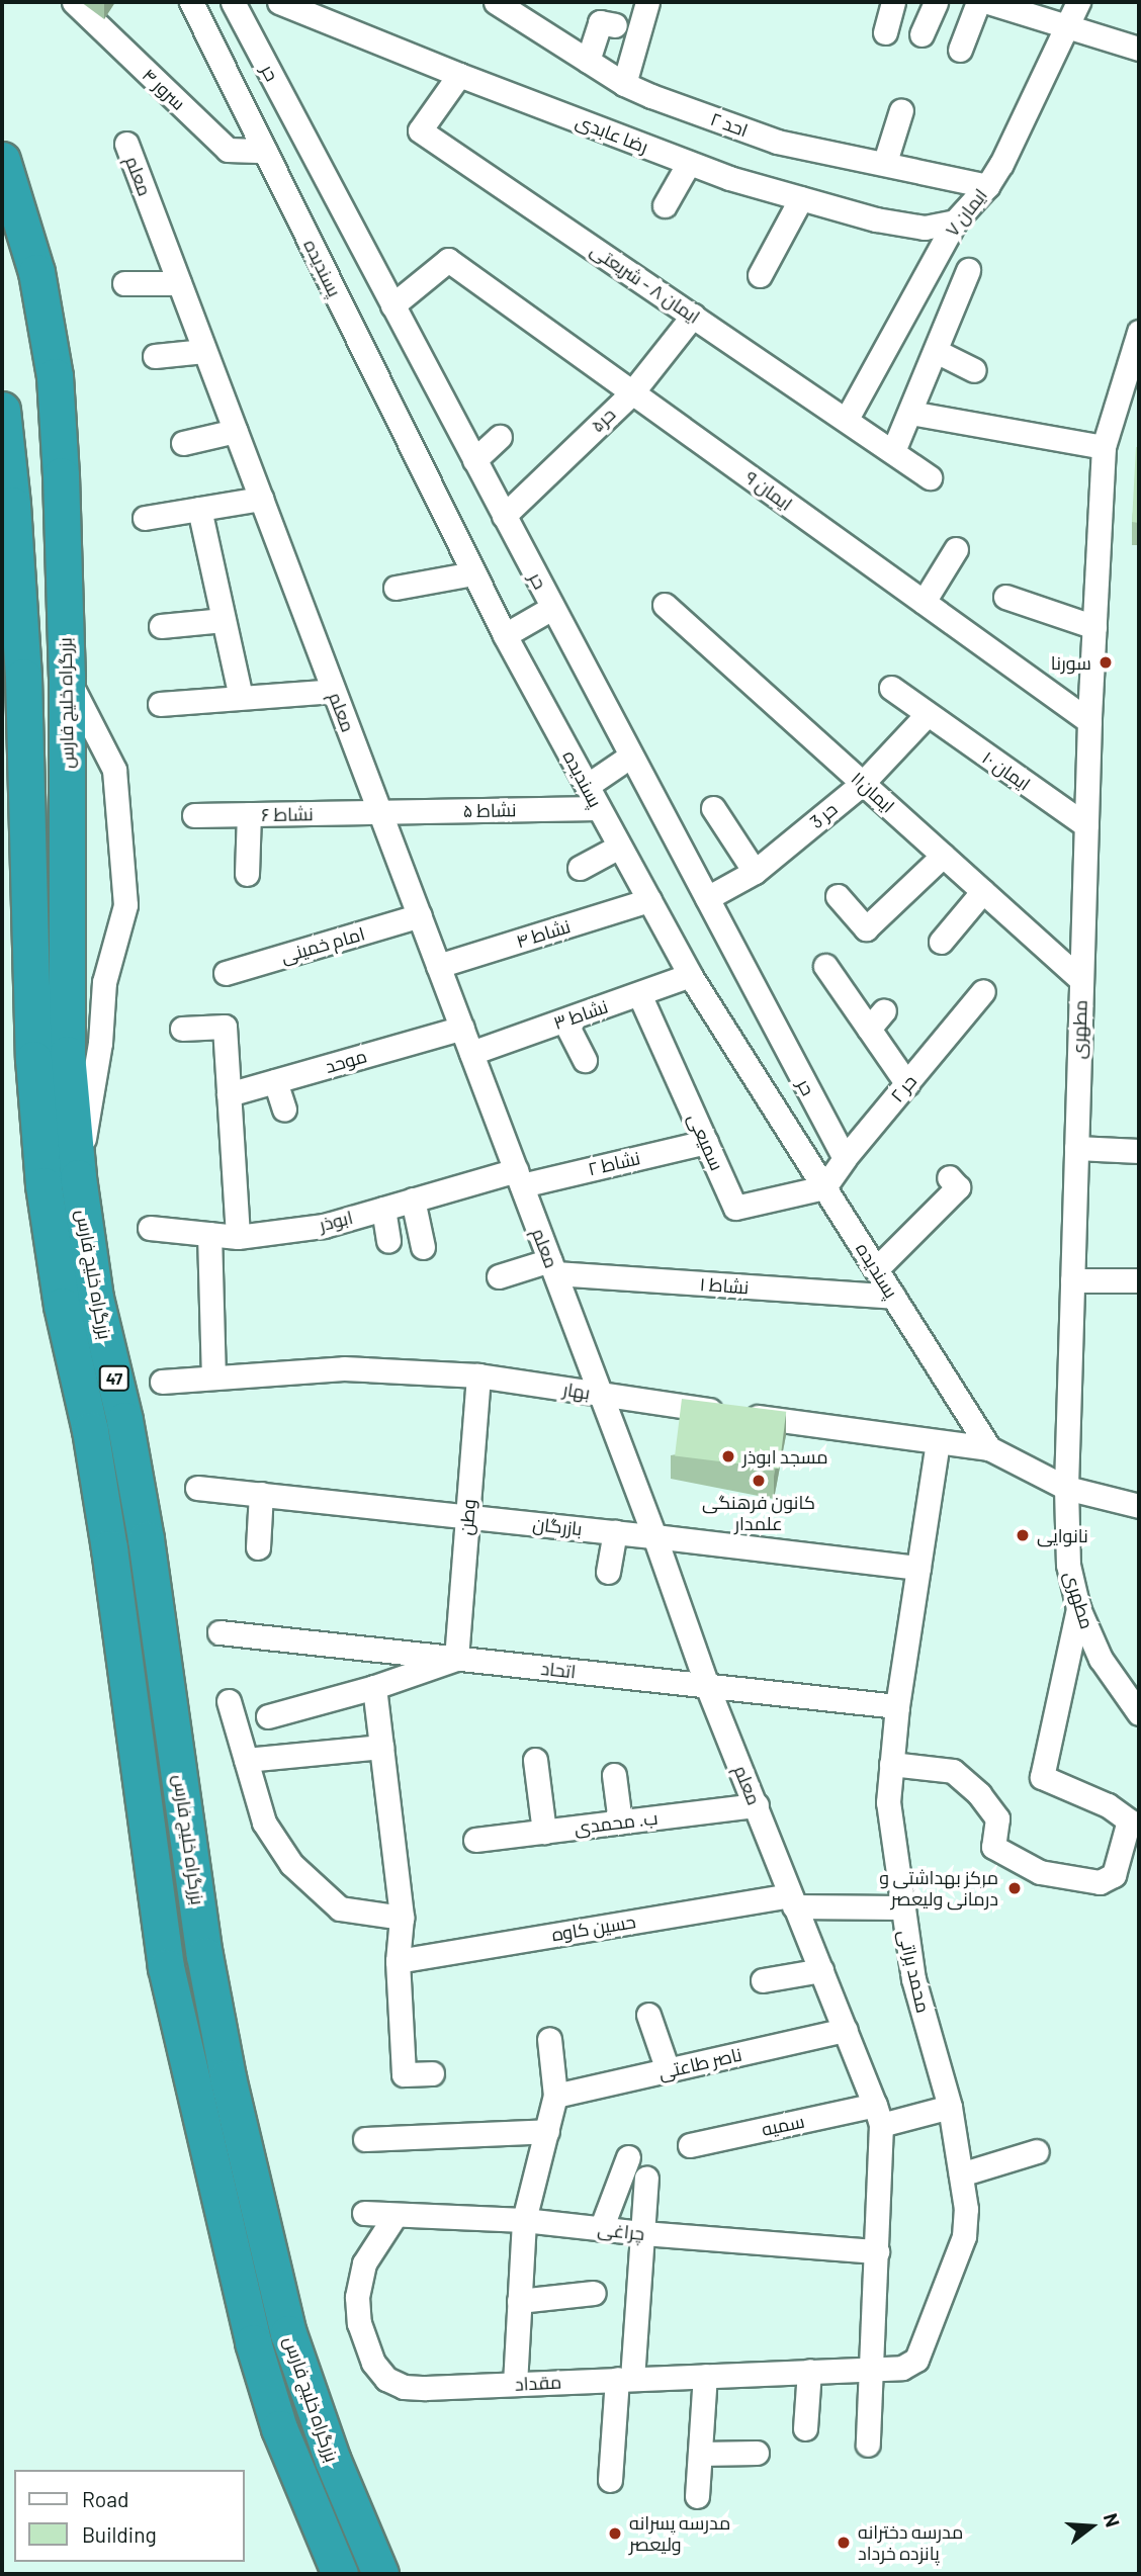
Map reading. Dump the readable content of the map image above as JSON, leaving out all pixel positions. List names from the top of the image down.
{
  "streets": {
    "highway": ["بزرگراه خلیج فارس", "47"],
    "street": [
      "حر",
      "سرور ۴",
      "احد ۲",
      "رضا عابدی",
      "معلم",
      "ایمان ۷",
      "پسندیده",
      "ایمان ۸ - شریعتی",
      "حر۵",
      "ایمان ۹",
      "ایمان ۱۰",
      "ایمان۱۱",
      "نشاط ۵",
      "نشاط ۶",
      "حر 3",
      "نشاط ۴",
      "امام خمینی",
      "نشاط ۳",
      "مطهری",
      "موحد",
      "حر ۲",
      "سمیعی",
      "نشاط ۲",
      "ابوذر",
      "نشاط ۱",
      "بهار",
      "وطن",
      "بازرگان",
      "اتحاد",
      "ب. محمدی",
      "حسین کاوه",
      "محمد براتی",
      "ناصر طاعتی",
      "سمیه",
      "چراغی",
      "مقداد"
    ]
  },
  "crossings": [
    ["حر", "حر۵"],
    ["حر", "ایمان ۹"],
    ["حر", "حر 3"],
    ["حر", "حر ۲"],
    ["سرور ۴", "پسندیده"],
    ["احد ۲", "ایمان ۷"],
    ["رضا عابدی", "ایمان ۷"],
    ["رضا عابدی", "ایمان ۸ - شریعتی"],
    ["معلم", "نشاط ۵"],
    ["معلم", "نشاط ۶"],
    ["معلم", "نشاط ۴"],
    ["معلم", "امام خمینی"],
    ["معلم", "نشاط ۳"],
    ["معلم", "موحد"],
    ["معلم", "نشاط ۲"],
    ["معلم", "ابوذر"],
    ["معلم", "نشاط ۱"],
    ["معلم", "بهار"],
    ["معلم", "بازرگان"],
    ["معلم", "اتحاد"],
    ["معلم", "ب. محمدی"],
    ["معلم", "حسین کاوه"],
    ["معلم", "محمد براتی"],
    ["معلم", "ناصر طاعتی"],
    ["معلم", "سمیه"],
    ["معلم", "چراغی"],
    ["معلم", "مقداد"],
    ["ایمان ۷", "ایمان ۸ - شریعتی"],
    ["پسندیده", "نشاط ۵"],
    ["پسندیده", "نشاط ۴"],
    ["پسندیده", "نشاط ۳"],
    ["پسندیده", "حر ۲"],
    ["پسندیده", "سمیعی"],
    ["پسندیده", "نشاط ۱"],
    ["پسندیده", "بهار"],
    ["ایمان ۸ - شریعتی", "حر۵"],
    ["حر۵", "ایمان ۹"],
    ["ایمان ۹", "مطهری"],
    ["ایمان ۱۰", "حر 3"],
    ["ایمان ۱۰", "مطهری"],
    ["ایمان۱۱", "حر 3"],
    ["ایمان۱۱", "مطهری"],
    ["نشاط ۵", "نشاط ۶"],
    ["نشاط ۳", "سمیعی"],
    ["حر ۲", "سمیعی"],
    ["سمیعی", "نشاط ۲"],
    ["نشاط ۲", "ابوذر"],
    ["بهار", "وطن"],
    ["بهار", "محمد براتی"],
    ["وطن", "بازرگان"],
    ["وطن", "اتحاد"],
    ["بازرگان", "محمد براتی"],
    ["اتحاد", "محمد براتی"],
    ["حسین کاوه", "محمد براتی"],
    ["محمد براتی", "سمیه"],
    ["محمد براتی", "مقداد"],
    ["چراغی", "مقداد"]
  ],
  "places": [
    "سورنا",
    "مسجد ابوذر",
    "کانون فرهنگی علمدار",
    "نانوایی",
    "مرکز بهداشتی و درمانی ولیعصر",
    "مدرسه پسرانه ولیعصر",
    "مدرسه دخترانه پانزده خرداد"
  ],
  "legend": ["Road", "Building"],
  "north": "right"
}
